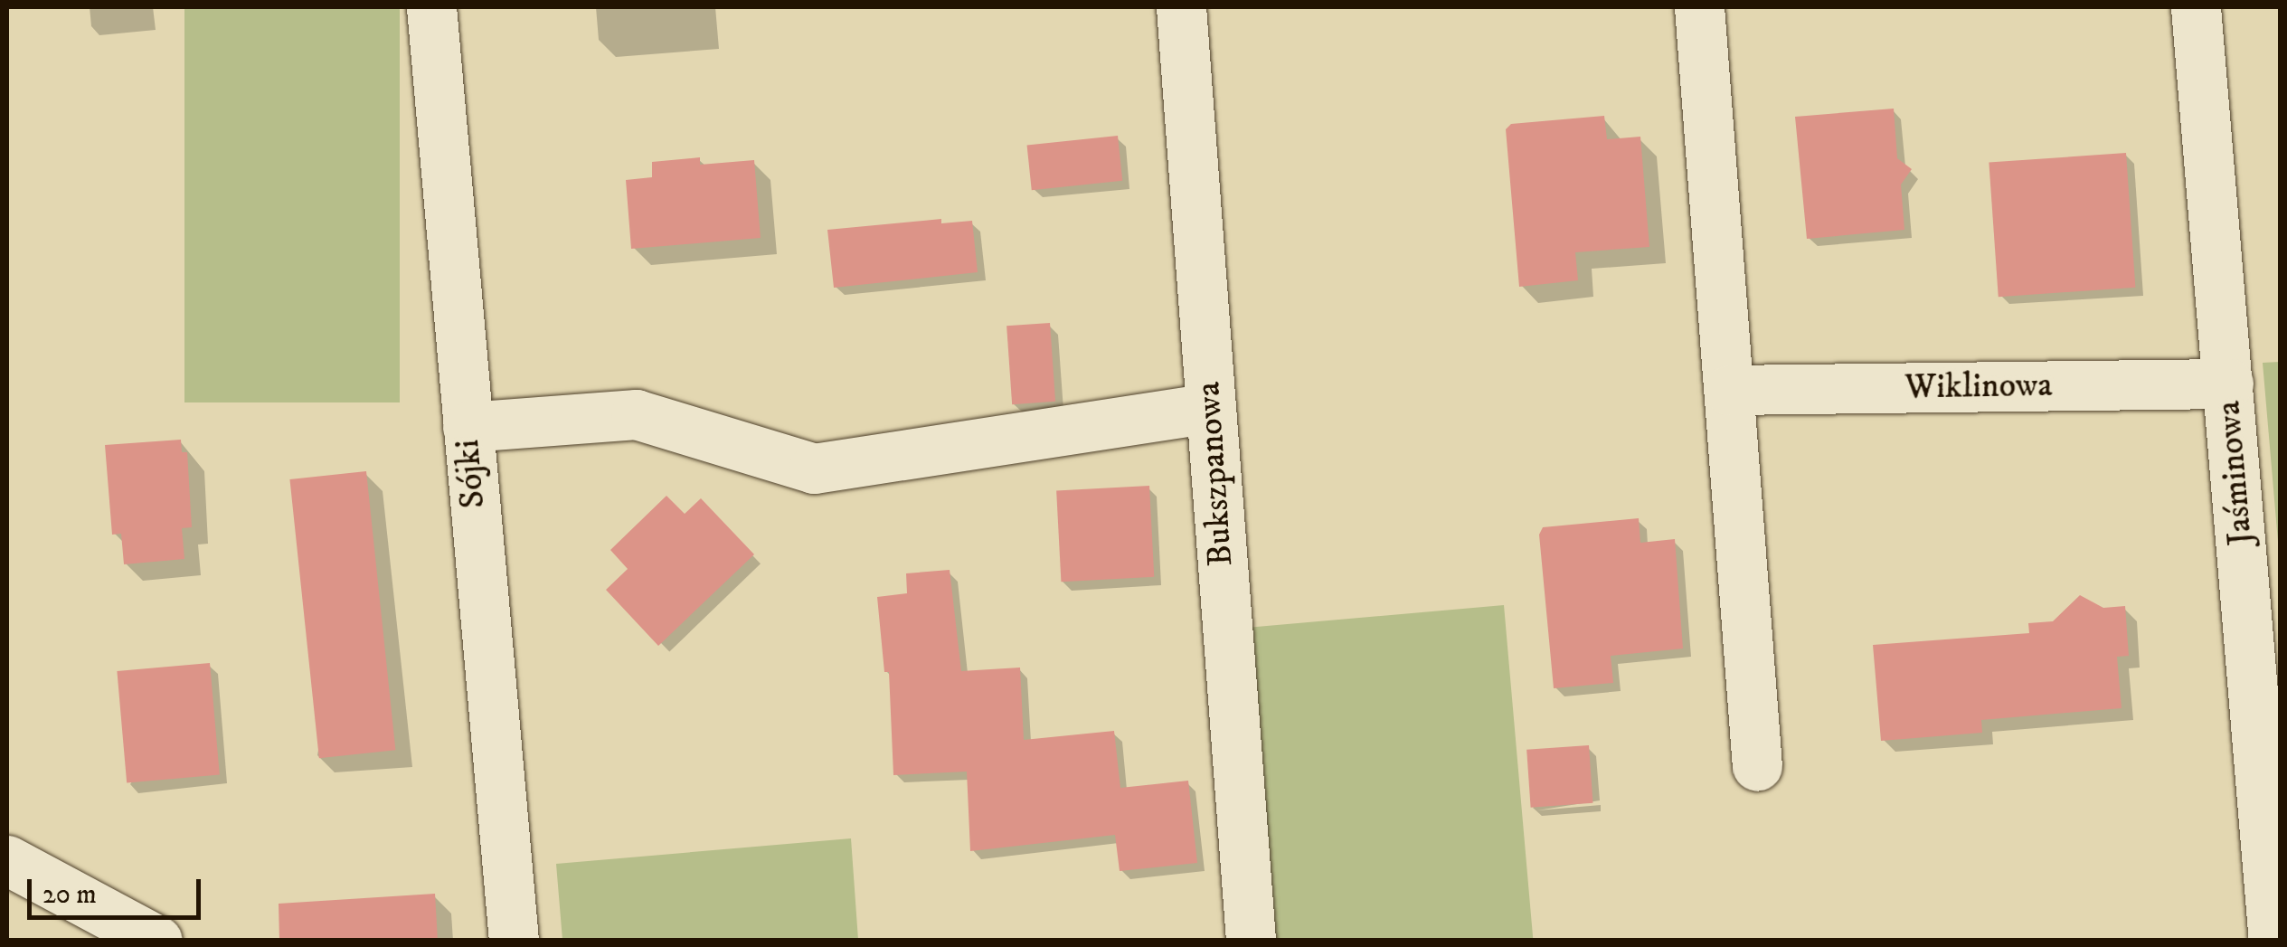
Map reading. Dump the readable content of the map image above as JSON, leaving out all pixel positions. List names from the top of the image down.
{
  "streets": {
    "street": [
      "Wiklinowa",
      "Jaśminowa",
      "Sójki",
      "Bukszpanowa"
    ]
  },
  "crossings": [
    ["Wiklinowa", "Jaśminowa"]
  ],
  "scale_bar": "20 m"
}
